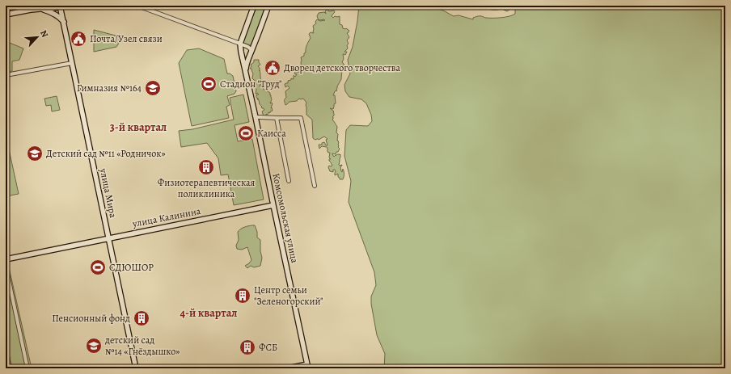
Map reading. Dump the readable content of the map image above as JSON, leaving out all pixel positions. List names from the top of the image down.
{
  "streets": {
    "street": ["улица Мира", "улица Калинина", "Комсомольская улица"]
  },
  "crossings": [
    ["улица Мира", "улица Калинина"],
    ["улица Калинина", "Комсомольская улица"]
  ],
  "districts": ["3-й квартал", "4-й квартал"],
  "places": {
    "public building": ["Почта/Узел связи", "Дворец детского творчества"],
    "sports": ["Стадион \"Труд\"", "Каисса", "СДЮШОР"],
    "school or university": ["Гимназия №164", "Детский сад №11 «Родничок»", "детский сад №14 «Гнёздышко»"],
    "building": [
      "Физиотерапевтическая поликлиника",
      "Центр семьи \"Зеленогорский\"",
      "Пенсионный фонд",
      "ФСБ"
    ]
  },
  "north": "top right"
}
